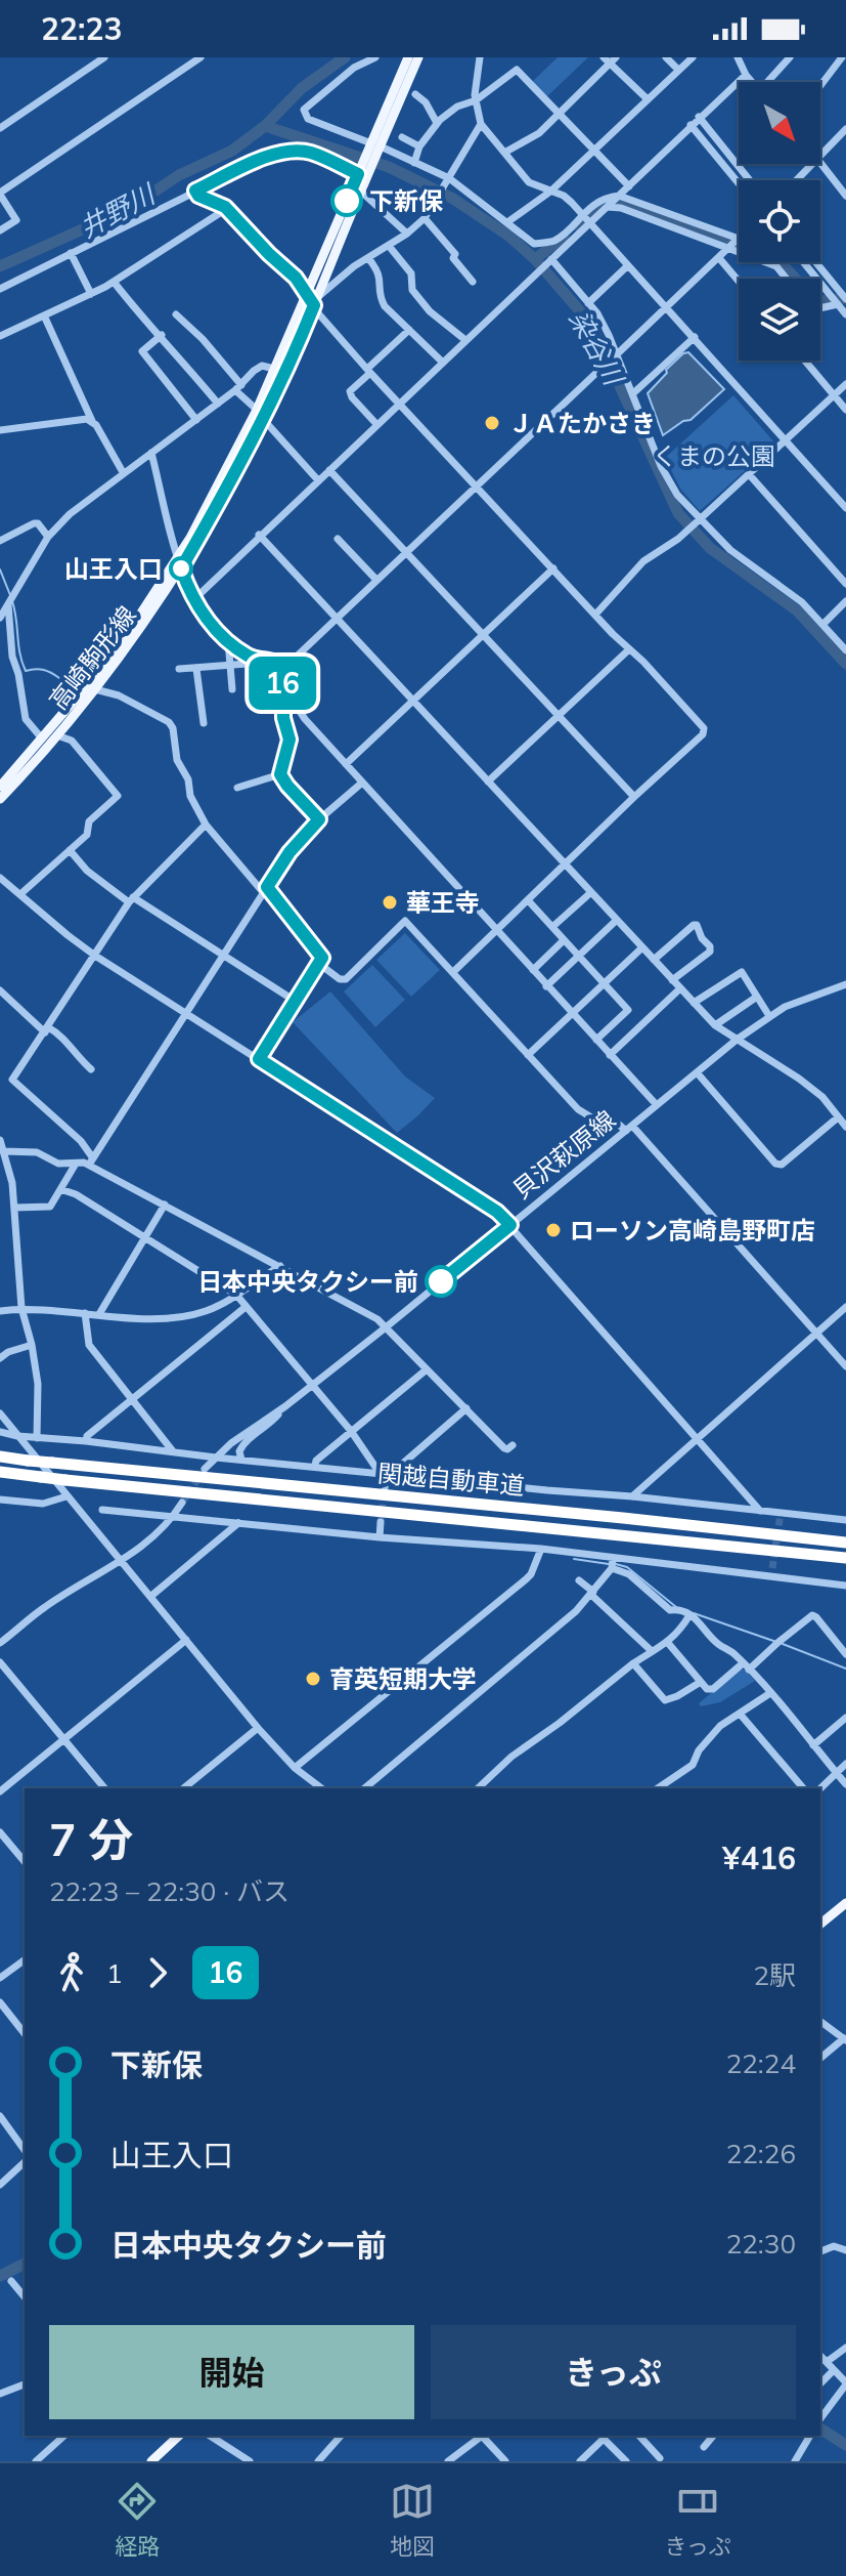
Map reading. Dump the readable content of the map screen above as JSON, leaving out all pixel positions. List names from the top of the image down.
{
  "streets": {
    "highway": ["関越自動車道"],
    "main road": ["高崎駒形線"],
    "street": ["貝沢萩原線"]
  },
  "water": ["井野川", "染谷川"],
  "parks": ["くまの公園"],
  "places": [
    "下新保",
    "ＪＡたかさき",
    "山王入口",
    "華王寺",
    "ローソン高崎島野町店",
    "日本中央タクシー前",
    "育英短期大学"
  ],
  "lines": ["bus line 16"],
  "north": "bottom right",
  "page": {
    "status": "22:23",
    "on_map": "16",
    "heading": ["7 分", "22:23 – 22:30 · バス", "¥416"],
    "legs": ["1", "16", "2駅"],
    "list": [
      {
        "name": "下新保",
        "value": "22:24"
      },
      {
        "name": "山王入口",
        "value": "22:26"
      },
      {
        "name": "日本中央タクシー前",
        "value": "22:30"
      }
    ],
    "buttons": ["開始", "きっぷ"],
    "tabs": ["経路", "地図", "きっぷ"]
  }
}
